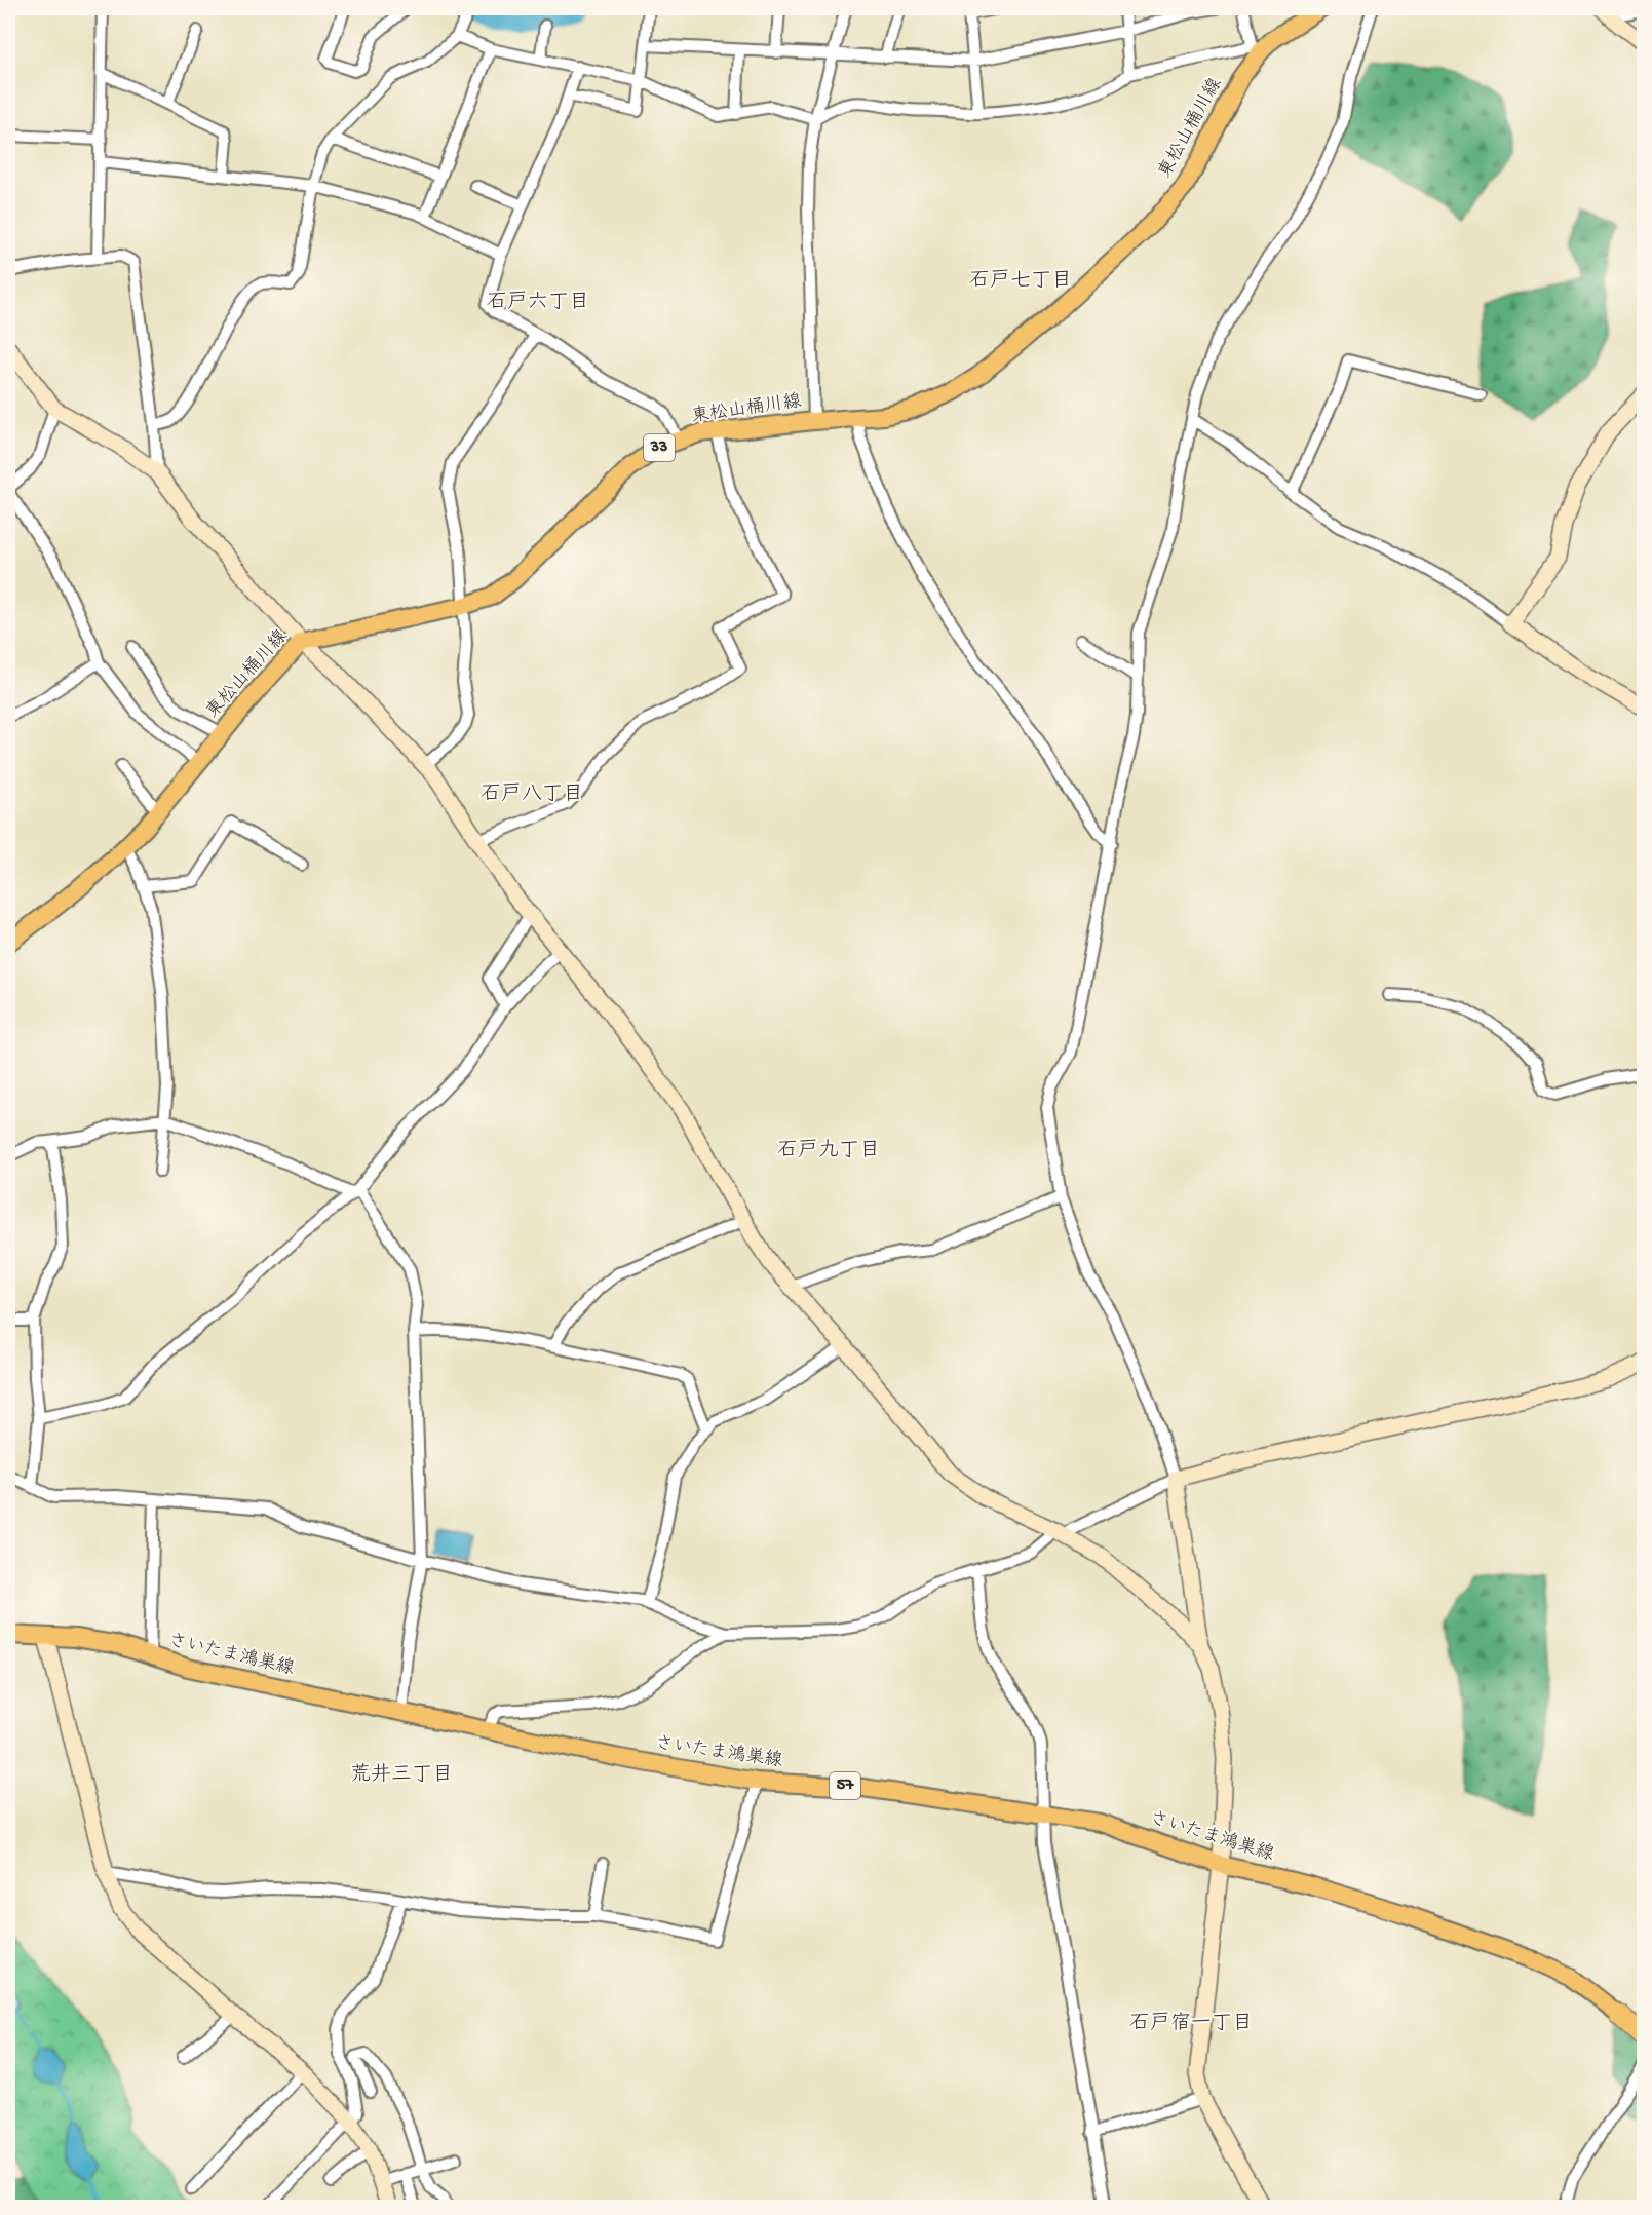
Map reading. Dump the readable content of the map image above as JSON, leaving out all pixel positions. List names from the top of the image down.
{
  "streets": {
    "main road": [
      "東松山桶川線",
      "33",
      "さいたま鴻巣線",
      "57"
    ]
  },
  "districts": [
    "石戸七丁目",
    "石戸六丁目",
    "石戸八丁目",
    "石戸九丁目",
    "荒井三丁目",
    "石戸宿一丁目"
  ]
}
